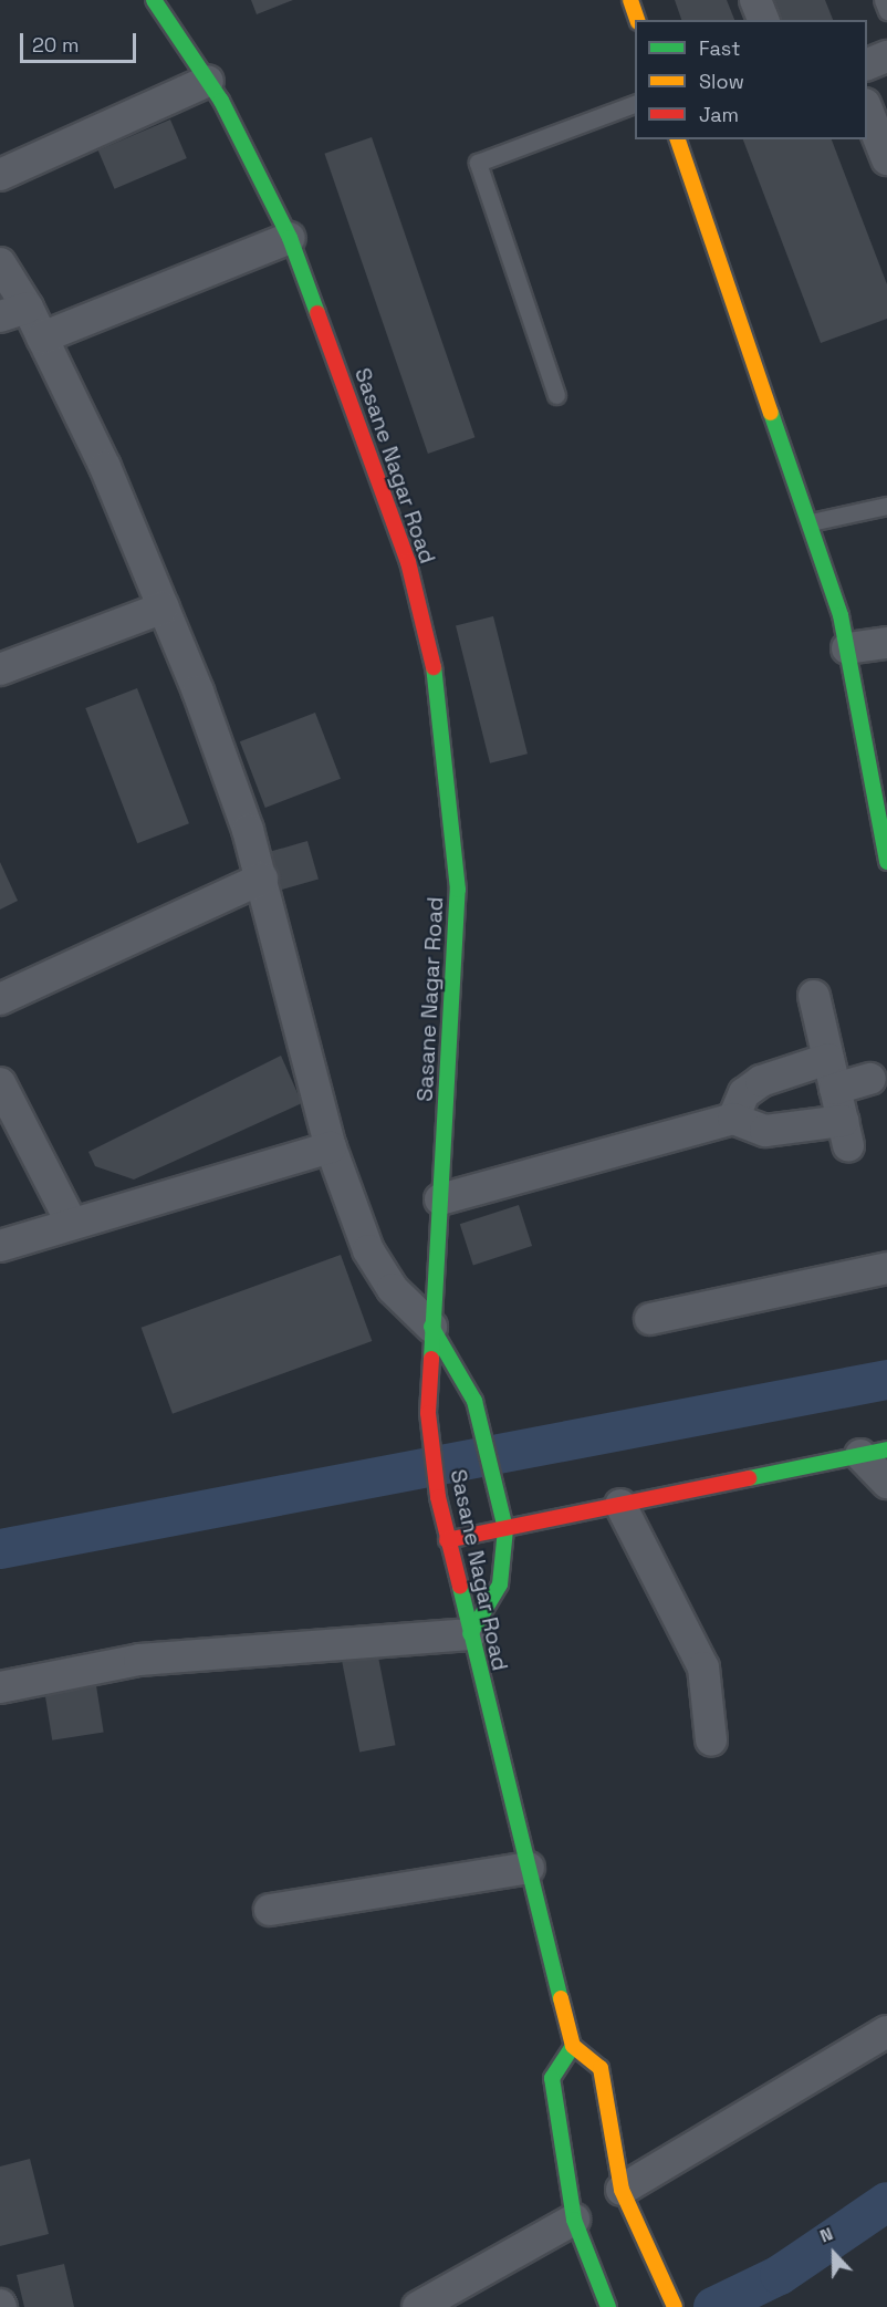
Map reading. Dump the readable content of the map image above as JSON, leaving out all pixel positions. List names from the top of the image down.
{
  "streets": {
    "street": ["Sasane Nagar Road"]
  },
  "legend": ["Fast", "Slow", "Jam"],
  "scale_bar": "20 m",
  "north": "top"
}
